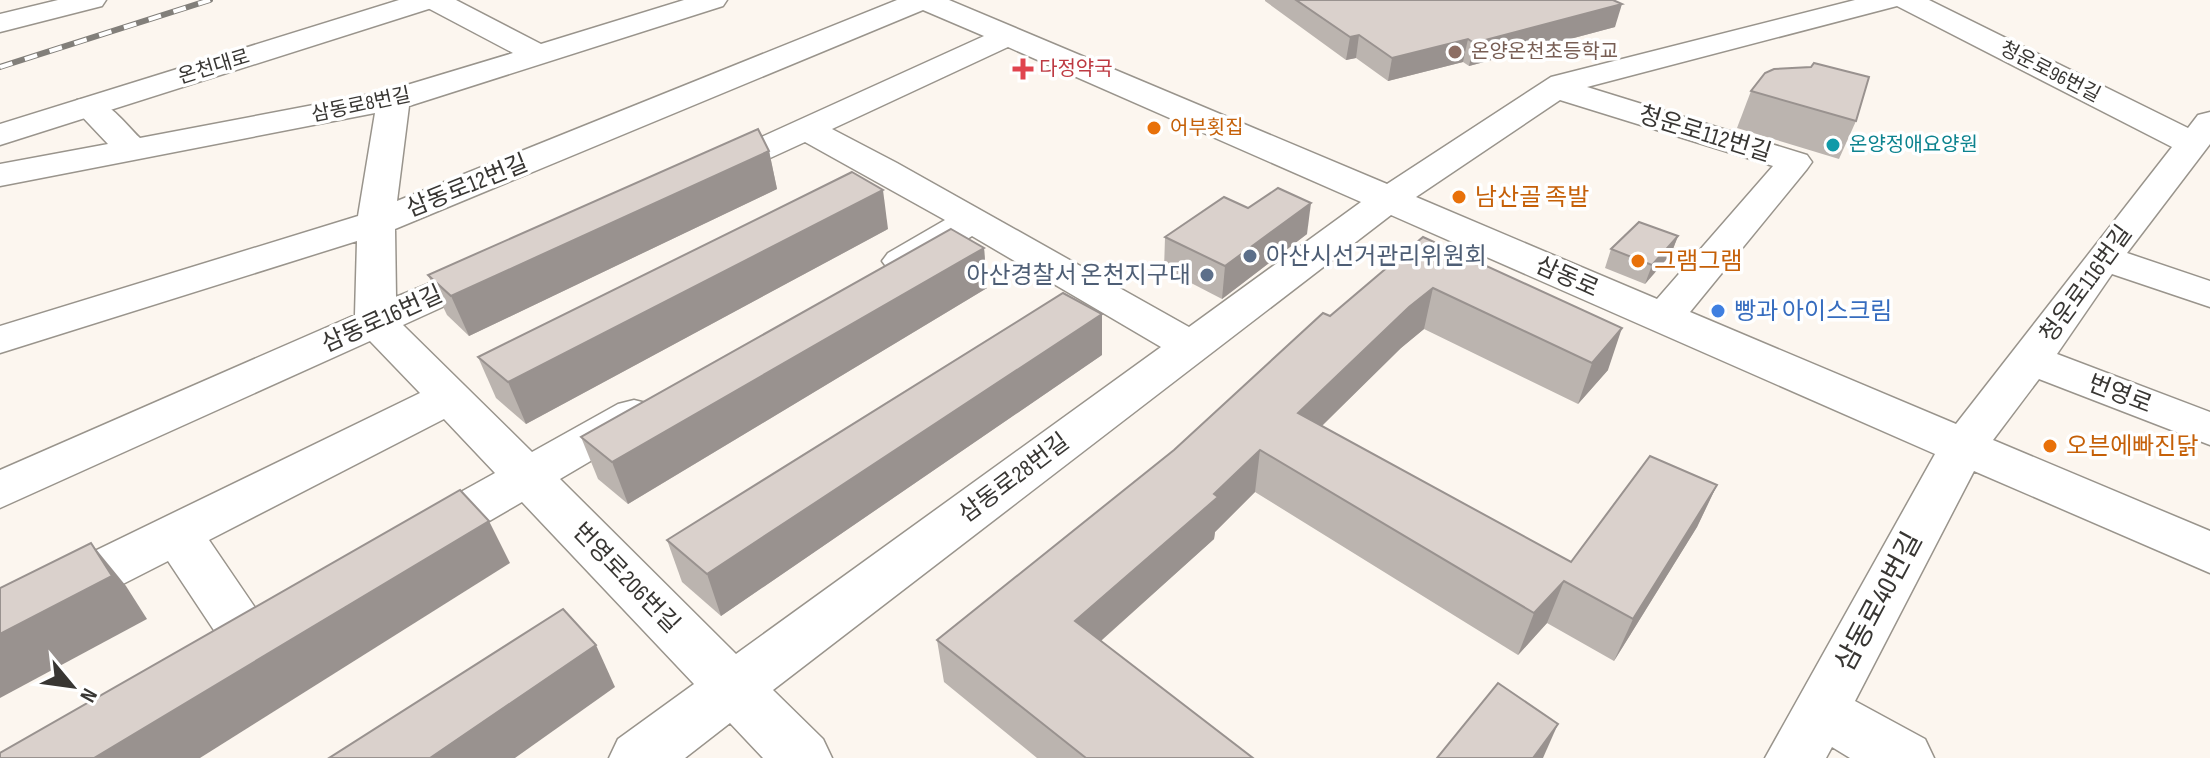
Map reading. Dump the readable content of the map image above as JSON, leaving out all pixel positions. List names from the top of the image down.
{
  "streets": {
    "street": [
      "온천대로",
      "청운로96번길",
      "삼동로8번길",
      "청운로112번길",
      "삼동로12번길",
      "삼동로",
      "청운로116번길",
      "삼동로16번길",
      "번영로",
      "삼동로28번길",
      "번영로206번길",
      "삼동로40번길"
    ]
  },
  "crossings": [
    ["청운로96번길", "청운로116번길"],
    ["청운로112번길", "삼동로"],
    ["청운로112번길", "삼동로28번길"],
    ["삼동로12번길", "삼동로"],
    ["삼동로", "청운로116번길"],
    ["삼동로", "삼동로28번길"],
    ["삼동로", "삼동로40번길"],
    ["청운로116번길", "번영로"],
    ["청운로116번길", "삼동로40번길"],
    ["삼동로16번길", "번영로206번길"],
    ["삼동로28번길", "번영로206번길"]
  ],
  "places": {
    "other": [
      "온양온천초등학교",
      "어부횟집",
      "온양정애요양원",
      "남산골 족발",
      "아산시선거관리위원회",
      "그램그램",
      "아산경찰서 온천지구대",
      "빵과 아이스크림",
      "오븐에빠진닭"
    ],
    "health": ["다정약국"]
  },
  "north": "bottom right"
}
